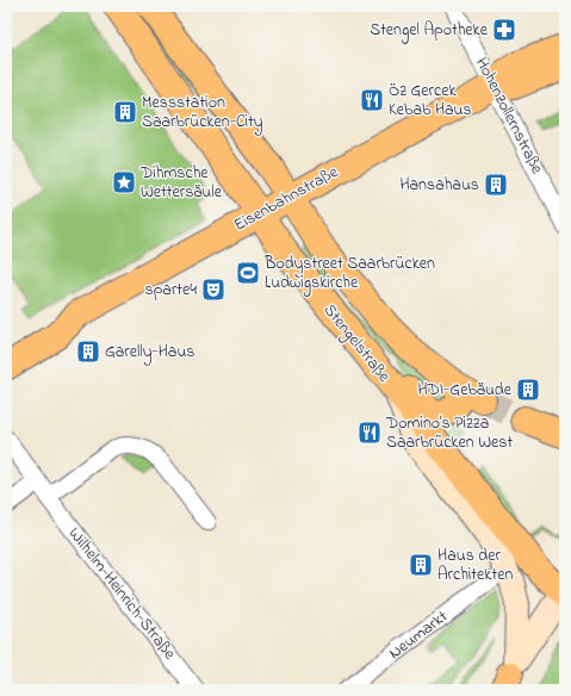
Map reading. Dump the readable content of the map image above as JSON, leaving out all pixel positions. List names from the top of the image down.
{
  "streets": {
    "main road": ["Eisenbahnstraße", "Stengelstraße"],
    "street": ["Hohenzollernstraße", "Wilhelm-Heinrich-Straße", "Neumarkt"]
  },
  "crossings": [
    ["Hohenzollernstraße", "Eisenbahnstraße"],
    ["Eisenbahnstraße", "Stengelstraße"]
  ],
  "places": {
    "pharmacy": ["Stengel Apotheke"],
    "restaurant": ["Öz Gercek Kebab Haus", "Domino's Pizza Saarbrücken West"],
    "building": [
      "Messstation Saarbrücken-City",
      "Hansahaus",
      "Garelly-Haus",
      "HDI-Gebäude",
      "Haus der Architekten"
    ],
    "place": ["Dihmsche Wettersäule"],
    "sports": ["Bodystreet Saarbrücken Ludwigskirche"],
    "theatre": ["sparte4"]
  }
}
